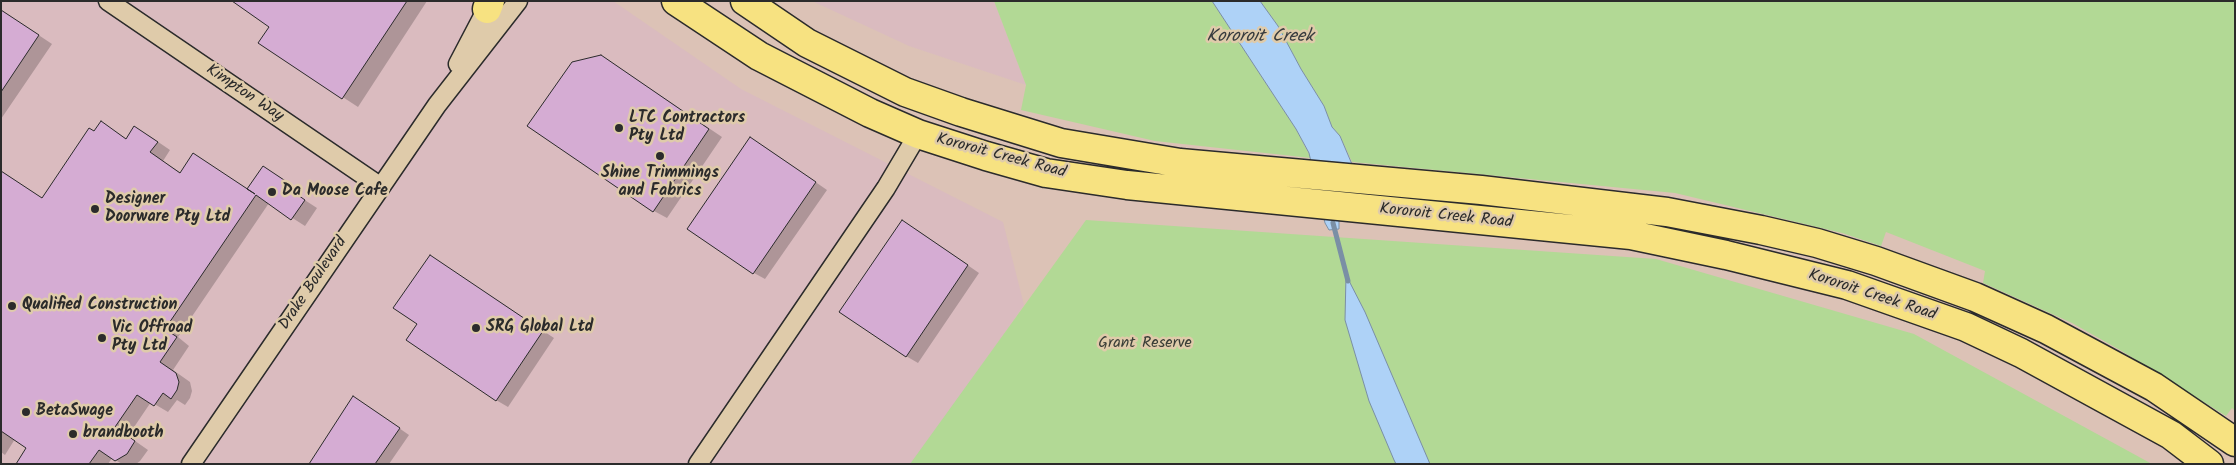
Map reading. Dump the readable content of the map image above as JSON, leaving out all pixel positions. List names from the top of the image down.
{
  "streets": {
    "main road": ["Kororoit Creek Road"],
    "street": ["Kimpton Way", "Drake Boulevard"]
  },
  "crossings": [
    ["Kimpton Way", "Drake Boulevard"]
  ],
  "water": ["Kororoit Creek"],
  "parks": ["Grant Reserve"],
  "places": [
    "LTC Contractors Pty Ltd",
    "Shine Trimmings and Fabrics",
    "Da Moose Cafe",
    "Designer Doorware Pty Ltd",
    "Qualified Construction",
    "SRG Global Ltd",
    "Vic Offroad Pty Ltd",
    "BetaSwage",
    "brandbooth"
  ]
}
